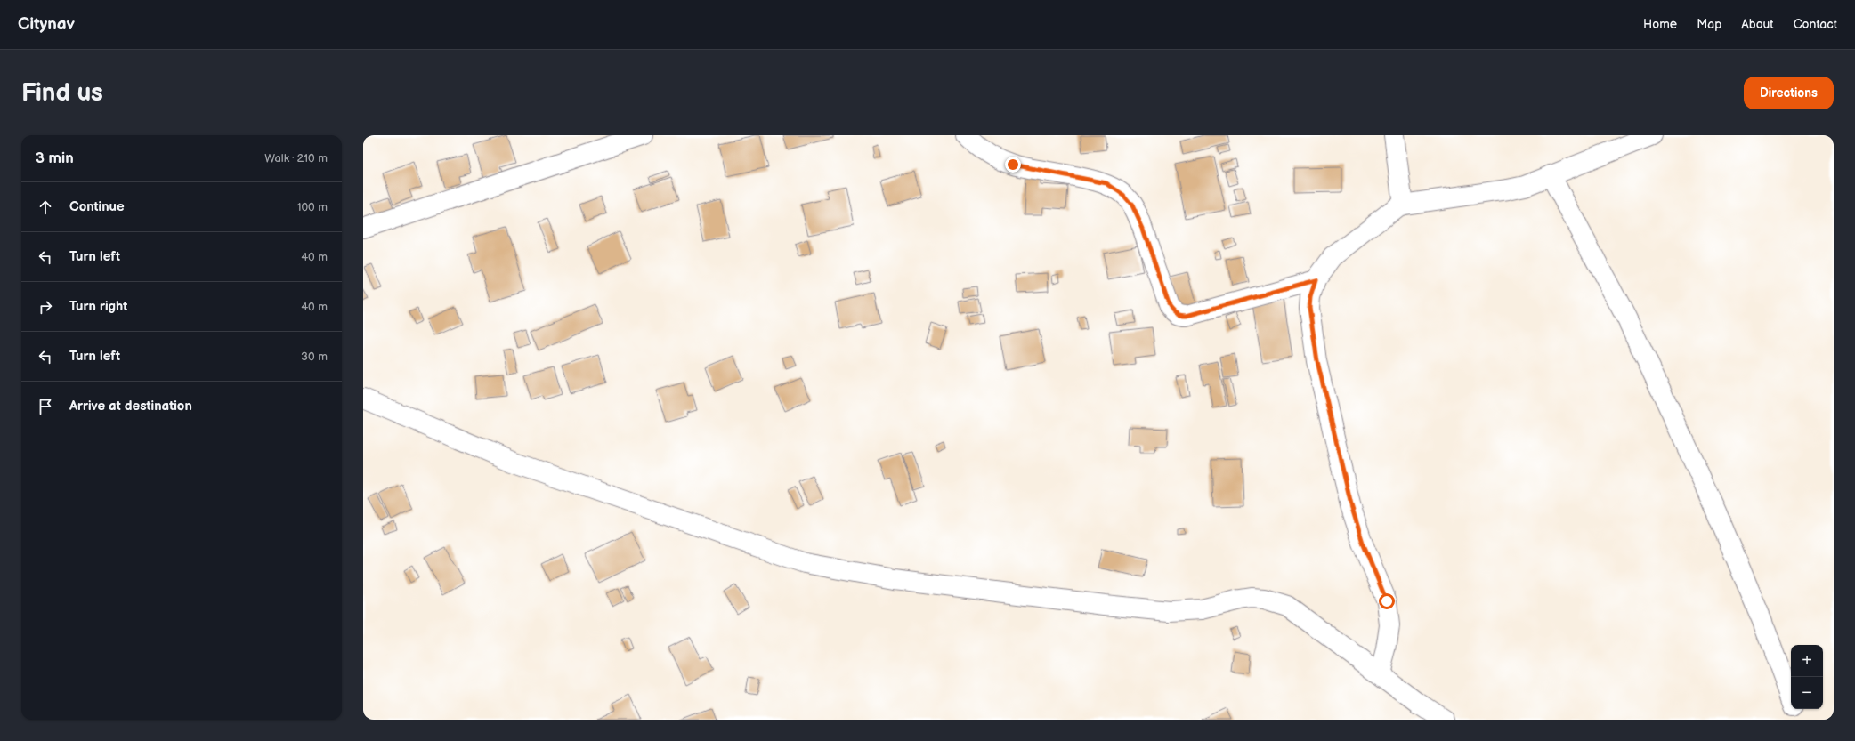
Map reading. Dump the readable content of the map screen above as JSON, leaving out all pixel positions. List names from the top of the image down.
{
  "page": {
    "header": "Citynav",
    "nav": [
      "Home",
      "Map",
      "About",
      "Contact"
    ],
    "buttons": "Directions",
    "title": "Find us",
    "heading": ["3 min", "Walk · 210 m"],
    "list": [
      ["Continue", "100 m"],
      ["Turn left", "40 m"],
      ["Turn right", "40 m"],
      ["Turn left", "30 m"],
      "Arrive at destination"
    ],
    "map_buttons": ["+", "−"]
  }
}
